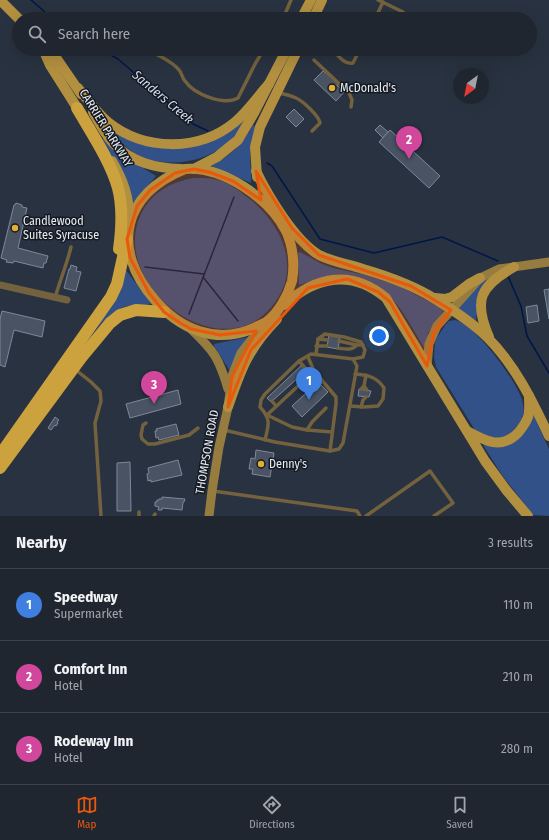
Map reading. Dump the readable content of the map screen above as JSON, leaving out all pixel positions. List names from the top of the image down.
{
  "streets": {
    "main road": ["CARRIER PARKWAY"],
    "street": ["THOMPSON ROAD"]
  },
  "water": ["Sanders Creek"],
  "places": ["McDonald's", "Candlewood Suites Syracuse", "Denny's"],
  "north": "bottom left",
  "page": {
    "search": "Search here",
    "pins": ["2", "1", "3"],
    "heading": ["Nearby", "3 results"],
    "list": [
      {
        "mark": "1",
        "name": "Speedway",
        "note": "Supermarket",
        "value": "110 m"
      },
      {
        "mark": "2",
        "name": "Comfort Inn",
        "note": "Hotel",
        "value": "210 m"
      },
      {
        "mark": "3",
        "name": "Rodeway Inn",
        "note": "Hotel",
        "value": "280 m"
      }
    ],
    "nav": ["Map", "Directions", "Saved"]
  }
}
